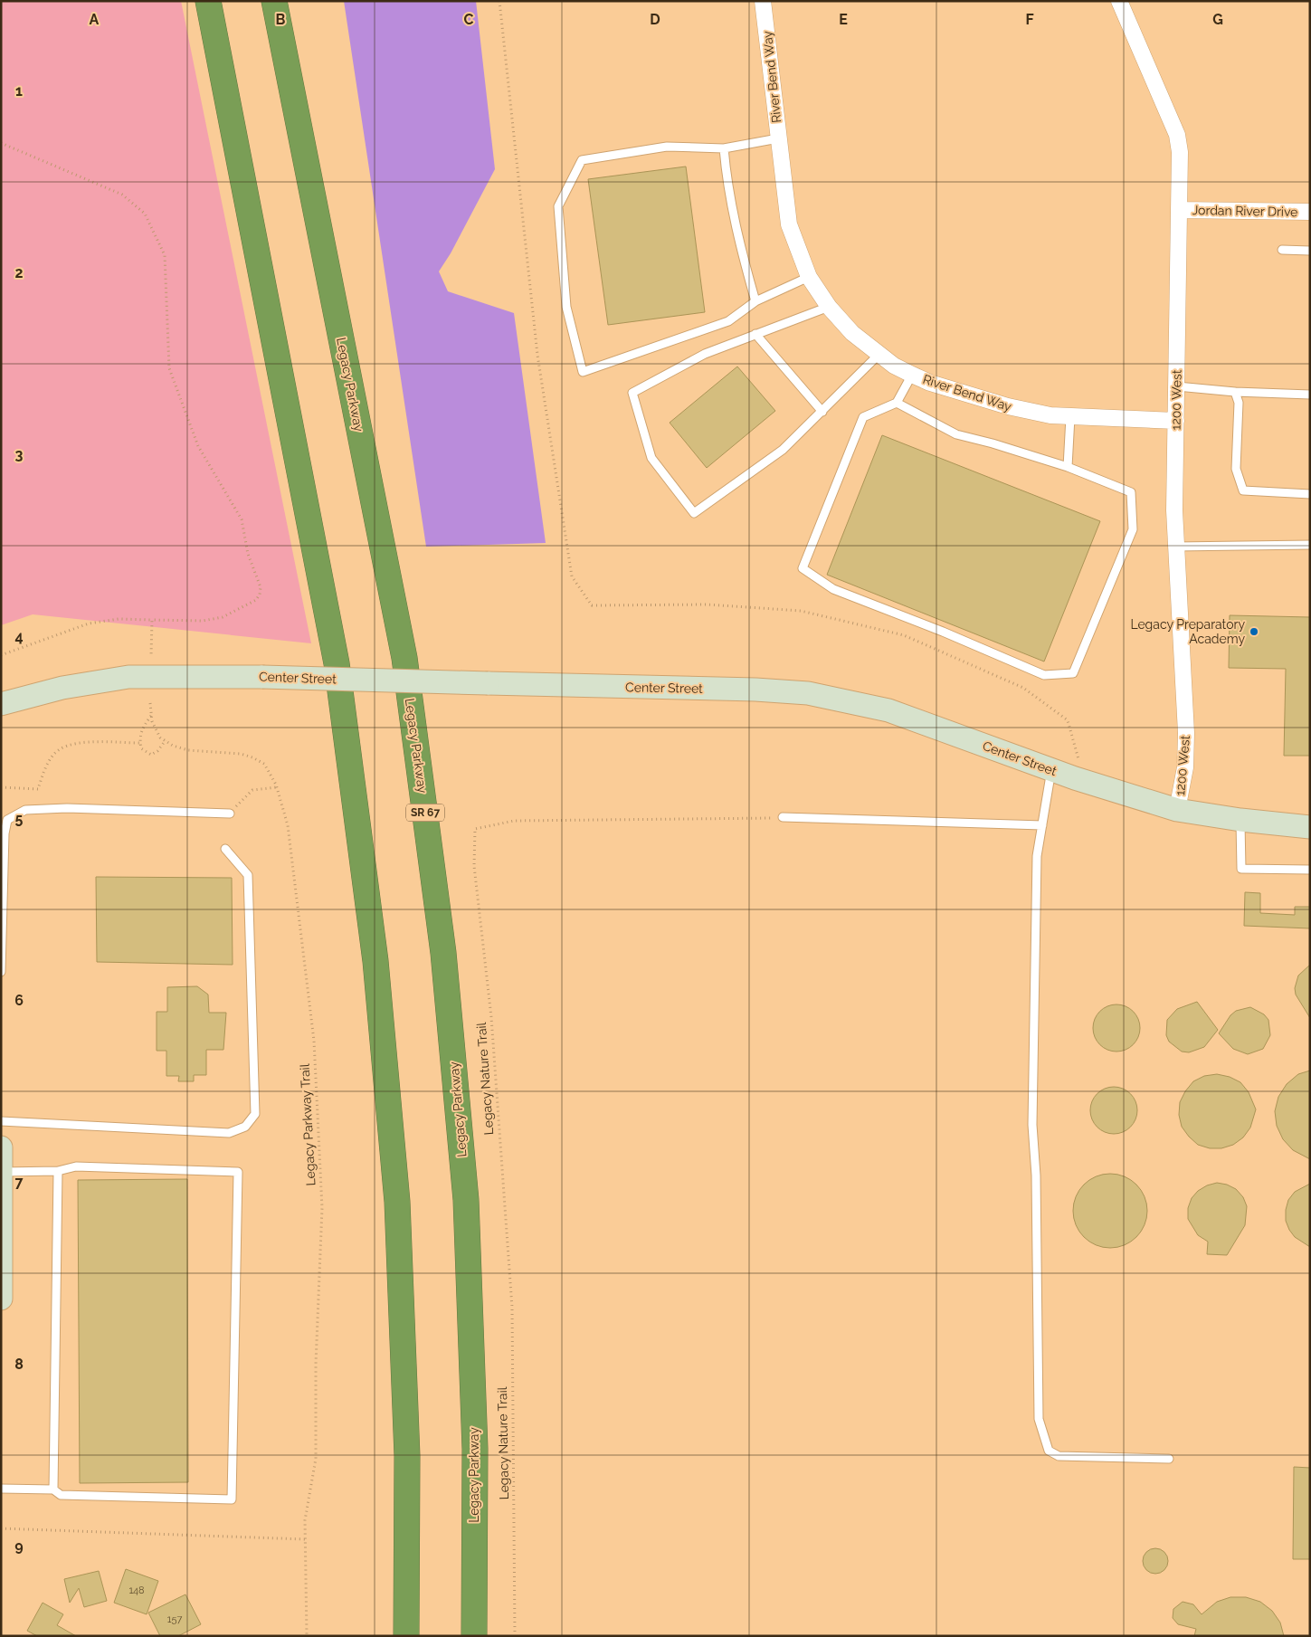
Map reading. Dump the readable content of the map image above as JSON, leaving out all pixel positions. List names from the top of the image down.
{
  "streets": {
    "highway": ["Legacy Parkway", "SR 67"],
    "street": [
      "River Bend Way",
      "Jordan River Drive",
      "1200 West",
      "Center Street"
    ],
    "path": ["Legacy Nature Trail", "Legacy Parkway Trail"]
  },
  "crossings": [
    ["River Bend Way", "1200 West"],
    ["Jordan River Drive", "1200 West"],
    ["1200 West", "Center Street"]
  ],
  "places": ["Legacy Preparatory Academy"],
  "house_numbers": ["148", "157"],
  "grid": {
    "columns": [
      "A",
      "B",
      "C",
      "D",
      "E",
      "F",
      "G"
    ],
    "rows": [
      "1",
      "2",
      "3",
      "4",
      "5",
      "6",
      "7",
      "8",
      "9"
    ]
  }
}
